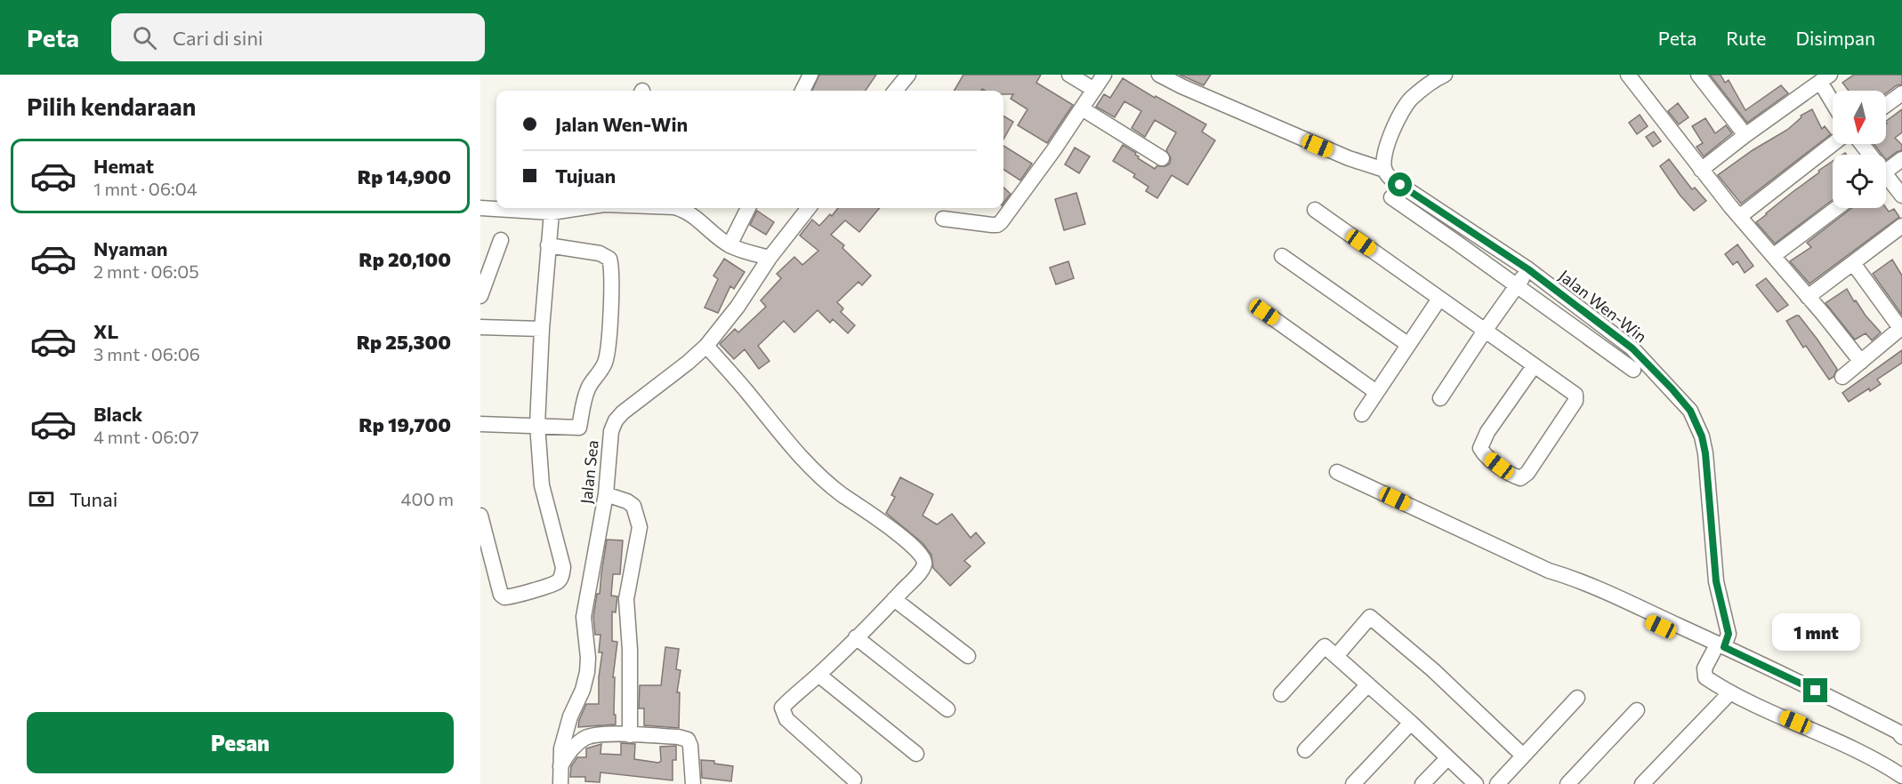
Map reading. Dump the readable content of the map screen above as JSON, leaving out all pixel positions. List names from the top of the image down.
{
  "streets": {
    "street": ["Jalan Wen-Win", "Jalan Sea"]
  },
  "north": "bottom",
  "page": {
    "header": "Peta",
    "search": "Cari di sini",
    "nav": ["Peta", "Rute", "Disimpan"],
    "heading": "Pilih kendaraan",
    "banner": ["Jalan Wen-Win", "Tujuan"],
    "list": [
      {
        "name": "Hemat",
        "note": "1 mnt · 06:04",
        "value": "Rp 14,900"
      },
      {
        "name": "Nyaman",
        "note": "2 mnt · 06:05",
        "value": "Rp 20,100"
      },
      {
        "name": "XL",
        "note": "3 mnt · 06:06",
        "value": "Rp 25,300"
      },
      {
        "name": "Black",
        "note": "4 mnt · 06:07",
        "value": "Rp 19,700"
      }
    ],
    "pay": ["Tunai", "400 m"],
    "bubble": "1 mnt",
    "buttons": "Pesan"
  }
}
